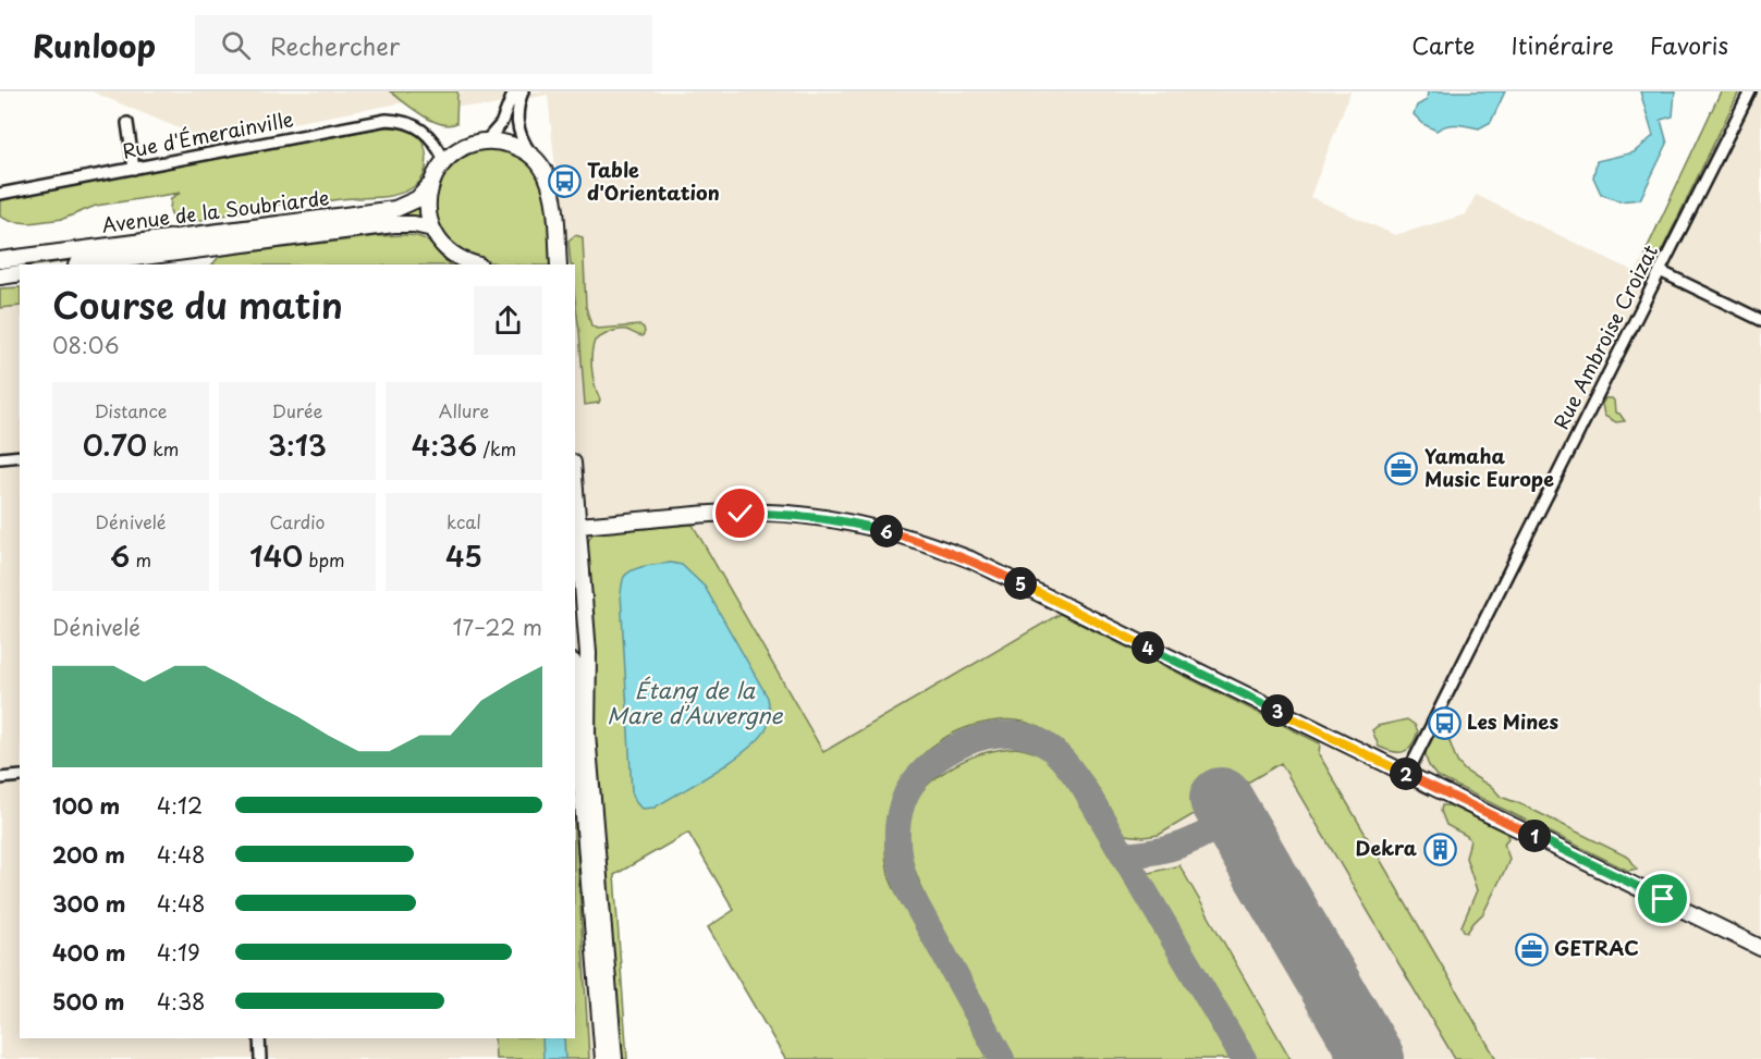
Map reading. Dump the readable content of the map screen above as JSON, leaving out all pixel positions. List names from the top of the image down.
{
  "streets": {
    "main road": ["Avenue de la Soubriarde"],
    "street": ["Rue d'Émerainville", "Rue Ambroise Croizat"]
  },
  "water": ["Étang de la Mare d’Auvergne"],
  "places": {
    "bus stop": ["Table d'Orientation", "Les Mines"],
    "office": ["Yamaha Music Europe", "GETRAC"],
    "building": ["Dekra"]
  },
  "page": {
    "header": "Runloop",
    "search": "Rechercher",
    "nav": ["Carte", "Itinéraire", "Favoris"],
    "heading": ["Course du matin", "08:06"],
    "stats": [
      ["Distance", "0.70 km"],
      ["Durée", "3:13"],
      ["Allure", "4:36 /km"],
      ["Dénivelé", "6 m"],
      ["Cardio", "140 bpm"],
      ["kcal", "45"]
    ],
    "pins": [
      "6",
      "5",
      "4",
      "3",
      "2",
      "1"
    ],
    "chart": ["Dénivelé", "17–22 m"],
    "list": [
      {
        "name": "100 m",
        "note": "4:12"
      },
      {
        "name": "200 m",
        "note": "4:48"
      },
      {
        "name": "300 m",
        "note": "4:48"
      },
      {
        "name": "400 m",
        "note": "4:19"
      },
      {
        "name": "500 m",
        "note": "4:38"
      }
    ]
  }
}
